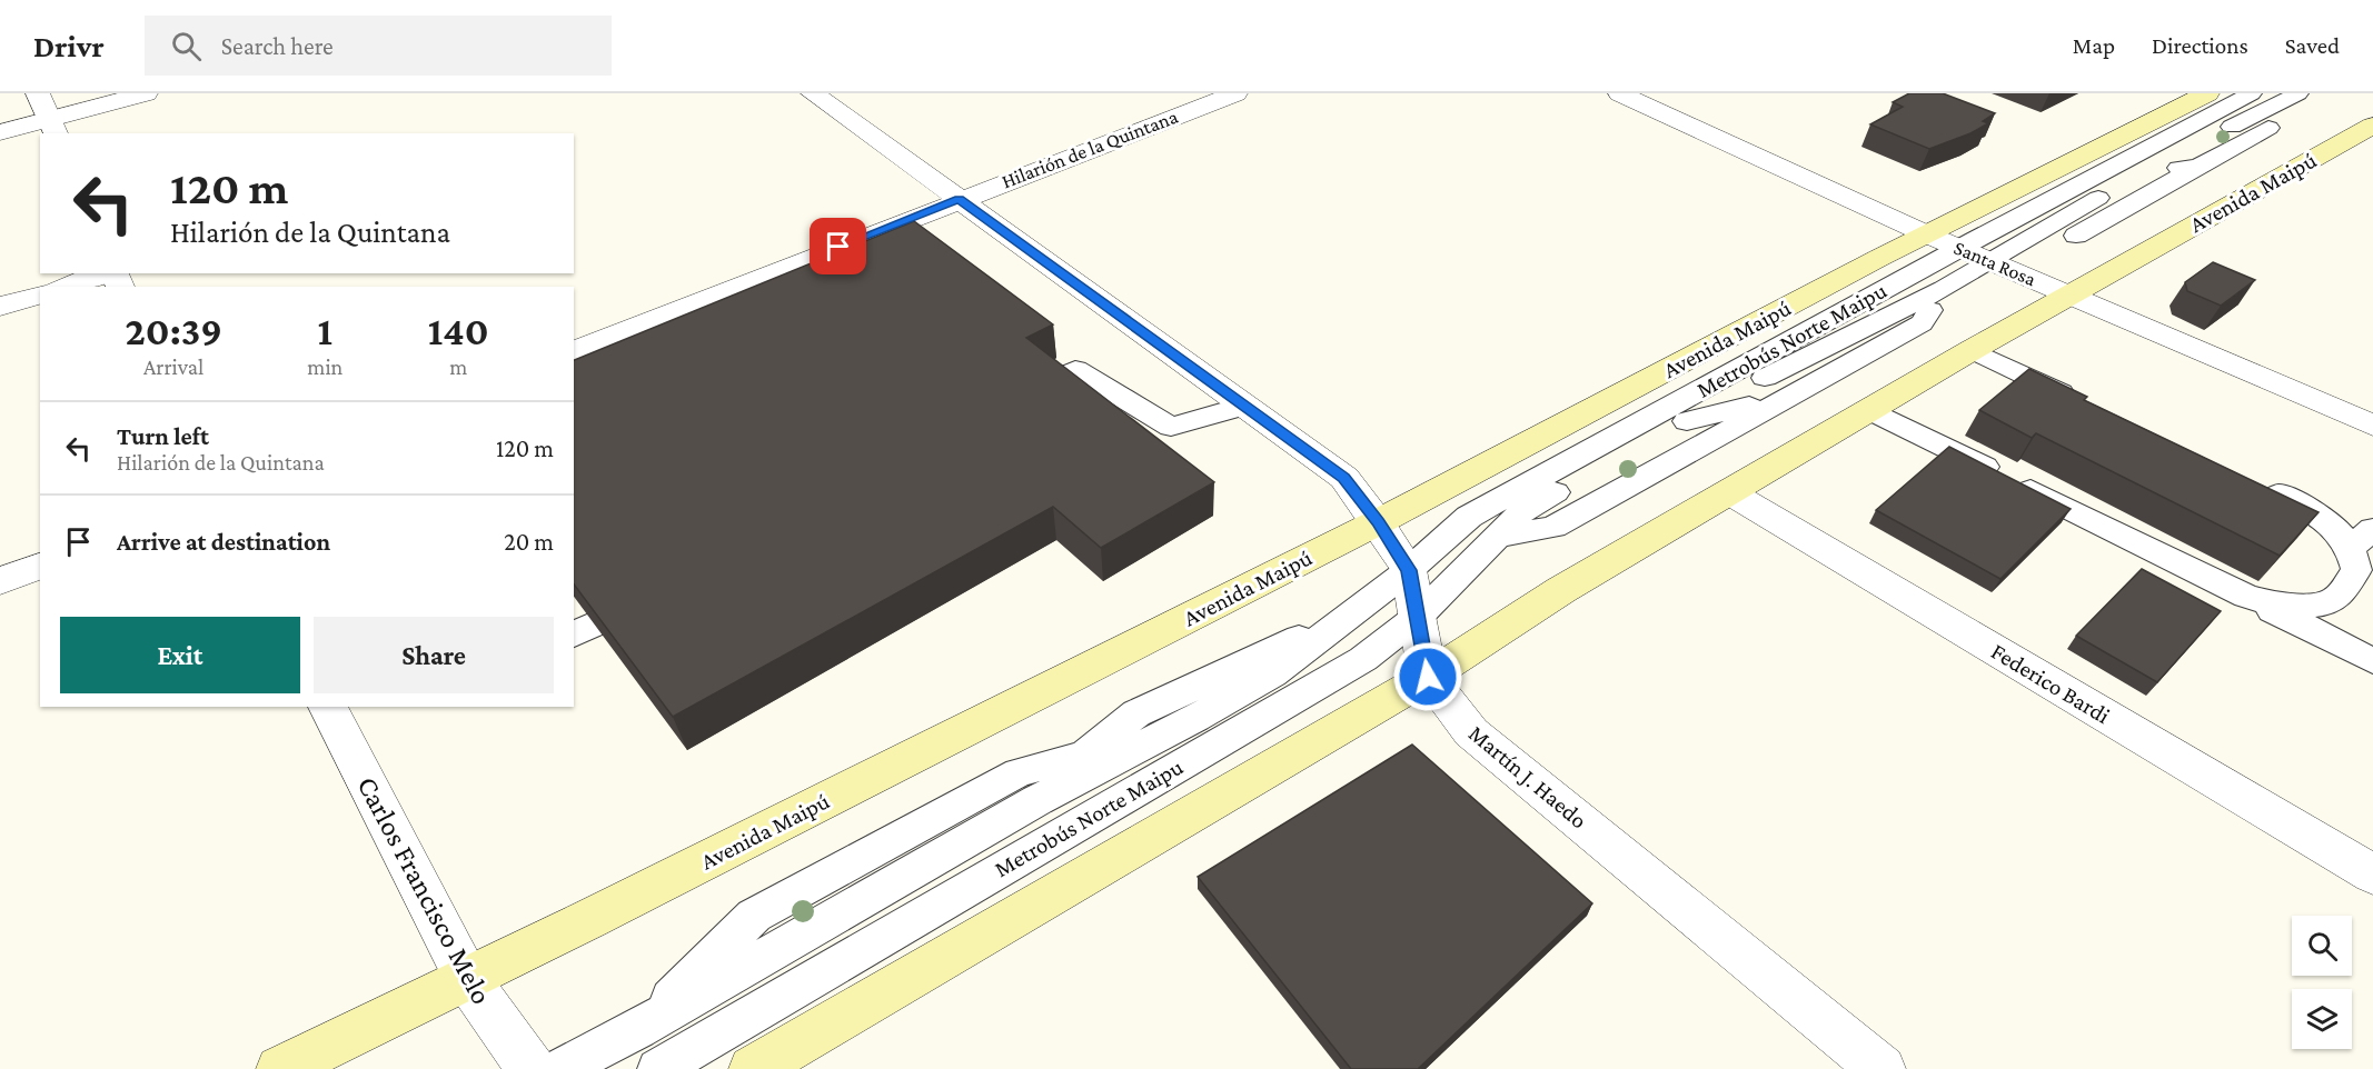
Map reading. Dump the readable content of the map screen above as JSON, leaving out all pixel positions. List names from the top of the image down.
{
  "streets": {
    "main road": ["Avenida Maipú"],
    "street": [
      "Hilarión de la Quintana",
      "Santa Rosa",
      "Federico Bardi",
      "Martín J. Haedo",
      "Carlos Francisco Melo"
    ],
    "lane": ["Metrobús Norte Maipu"]
  },
  "crossings": [
    ["Hilarión de la Quintana", "Martín J. Haedo"],
    ["Avenida Maipú", "Santa Rosa"],
    ["Avenida Maipú", "Federico Bardi"],
    ["Avenida Maipú", "Martín J. Haedo"],
    ["Avenida Maipú", "Carlos Francisco Melo"],
    ["Santa Rosa", "Metrobús Norte Maipu"],
    ["Metrobús Norte Maipu", "Martín J. Haedo"]
  ],
  "page": {
    "header": "Drivr",
    "search": "Search here",
    "nav": ["Map", "Directions", "Saved"],
    "turn": ["120 m", "Hilarión de la Quintana"],
    "eta": [
      "20:39",
      "Arrival",
      "1",
      "min",
      "140",
      "m"
    ],
    "list": [
      {
        "name": "Turn left",
        "note": "Hilarión de la Quintana",
        "value": "120 m"
      },
      {
        "name": "Arrive at destination",
        "value": "20 m"
      }
    ],
    "buttons": ["Exit", "Share"]
  }
}
